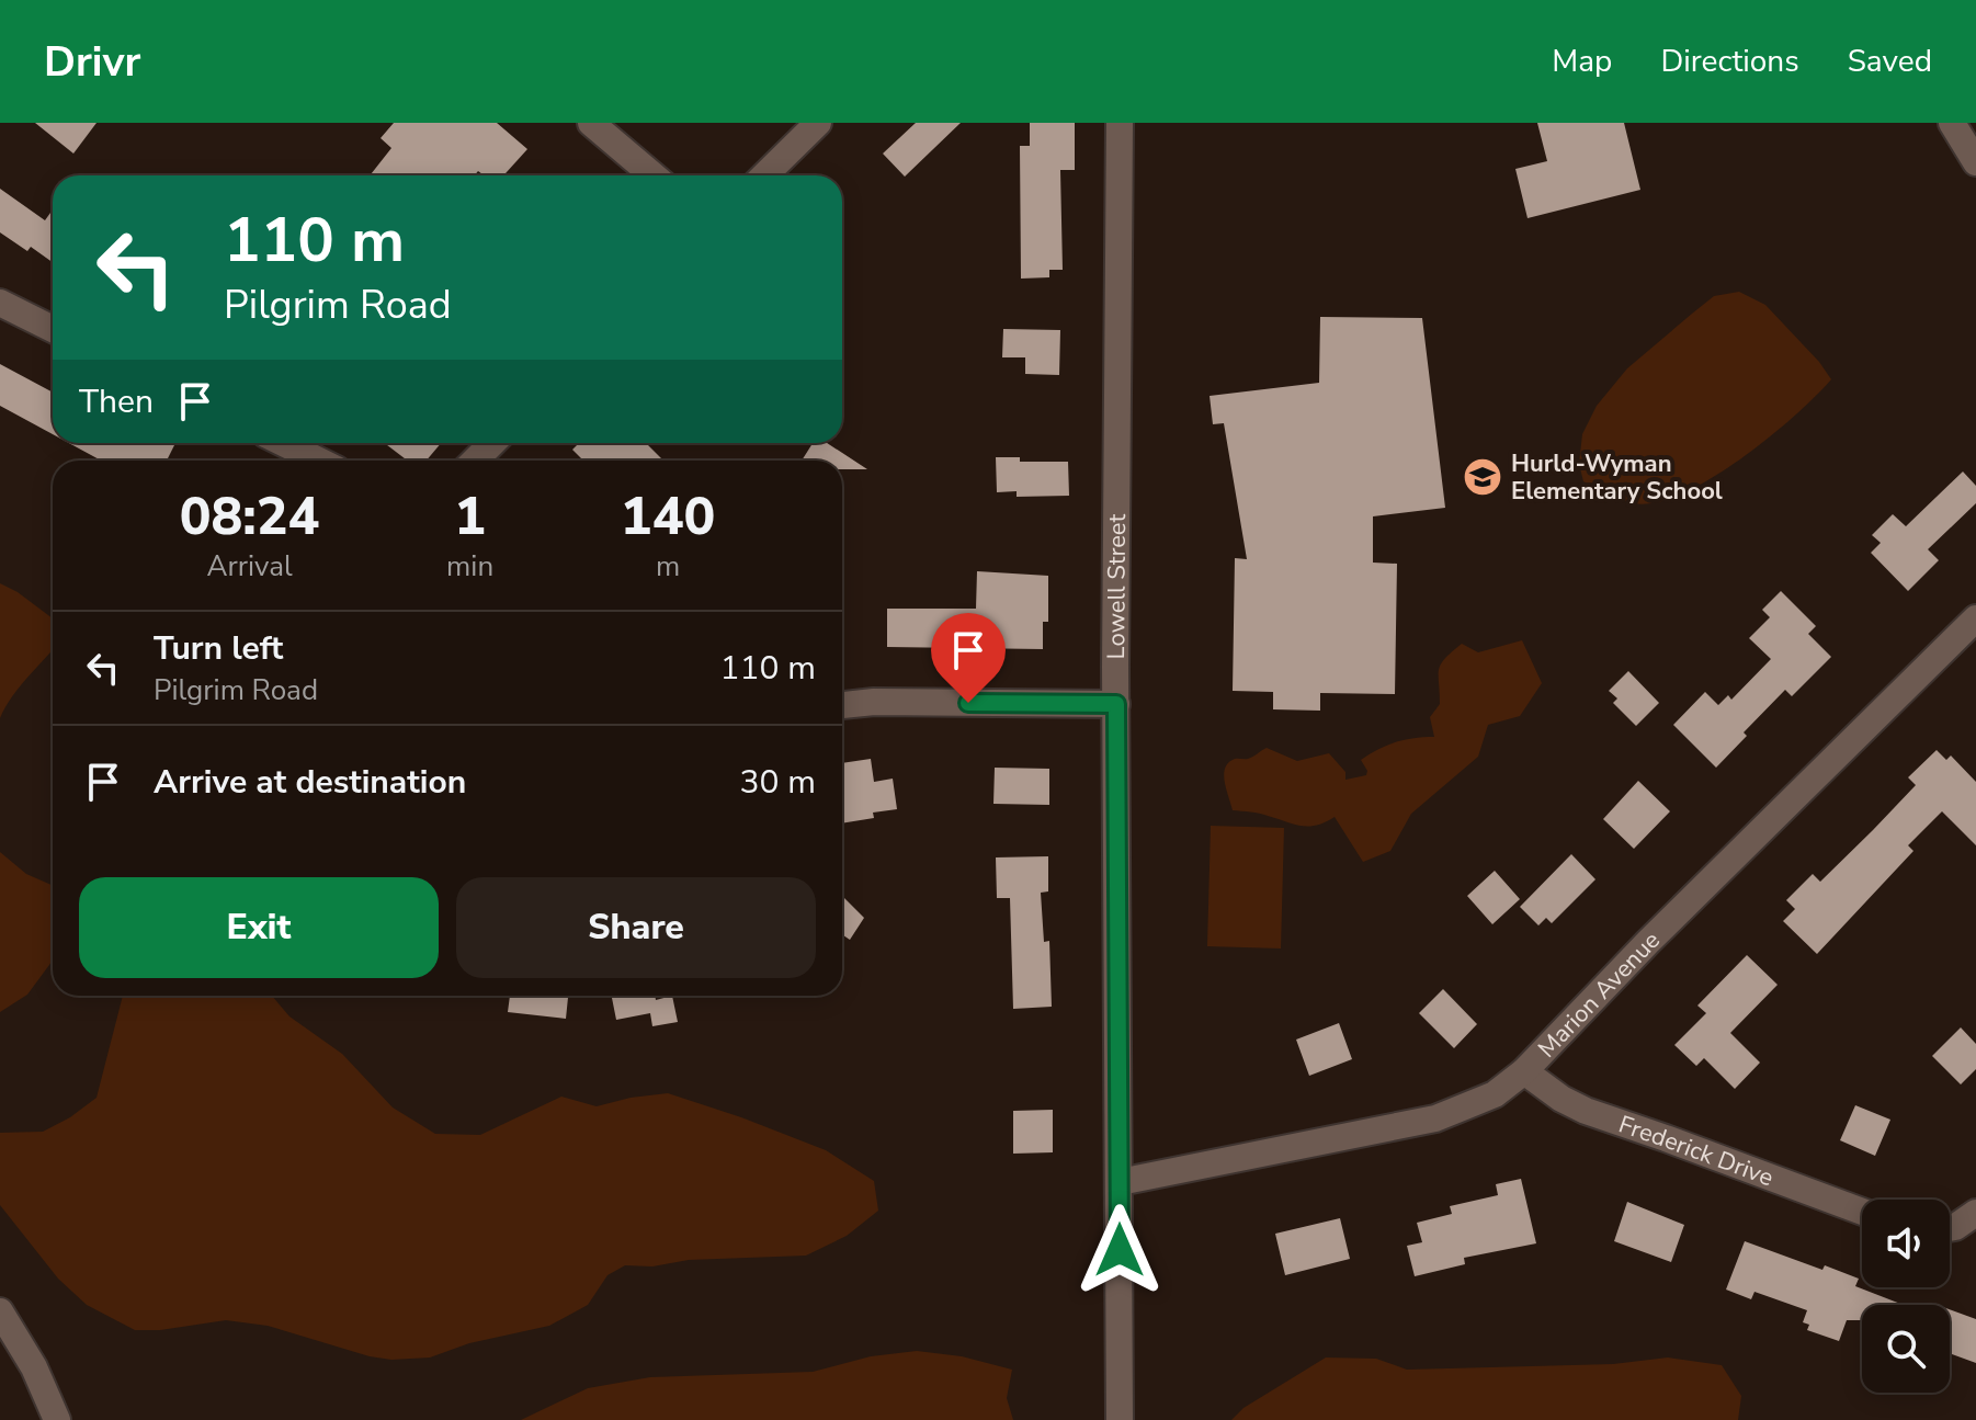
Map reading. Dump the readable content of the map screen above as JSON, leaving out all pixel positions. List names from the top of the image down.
{
  "streets": {
    "street": ["Lowell Street", "Marion Avenue", "Frederick Drive"]
  },
  "crossings": [
    ["Lowell Street", "Marion Avenue"],
    ["Marion Avenue", "Frederick Drive"]
  ],
  "places": {
    "school or university": ["Hurld-Wyman Elementary School"]
  },
  "page": {
    "header": "Drivr",
    "nav": ["Map", "Directions", "Saved"],
    "turn": ["110 m", "Pilgrim Road"],
    "then": "Then",
    "eta": [
      "08:24",
      "Arrival",
      "1",
      "min",
      "140",
      "m"
    ],
    "list": [
      {
        "name": "Turn left",
        "note": "Pilgrim Road",
        "value": "110 m"
      },
      {
        "name": "Arrive at destination",
        "value": "30 m"
      }
    ],
    "buttons": ["Exit", "Share"]
  }
}
